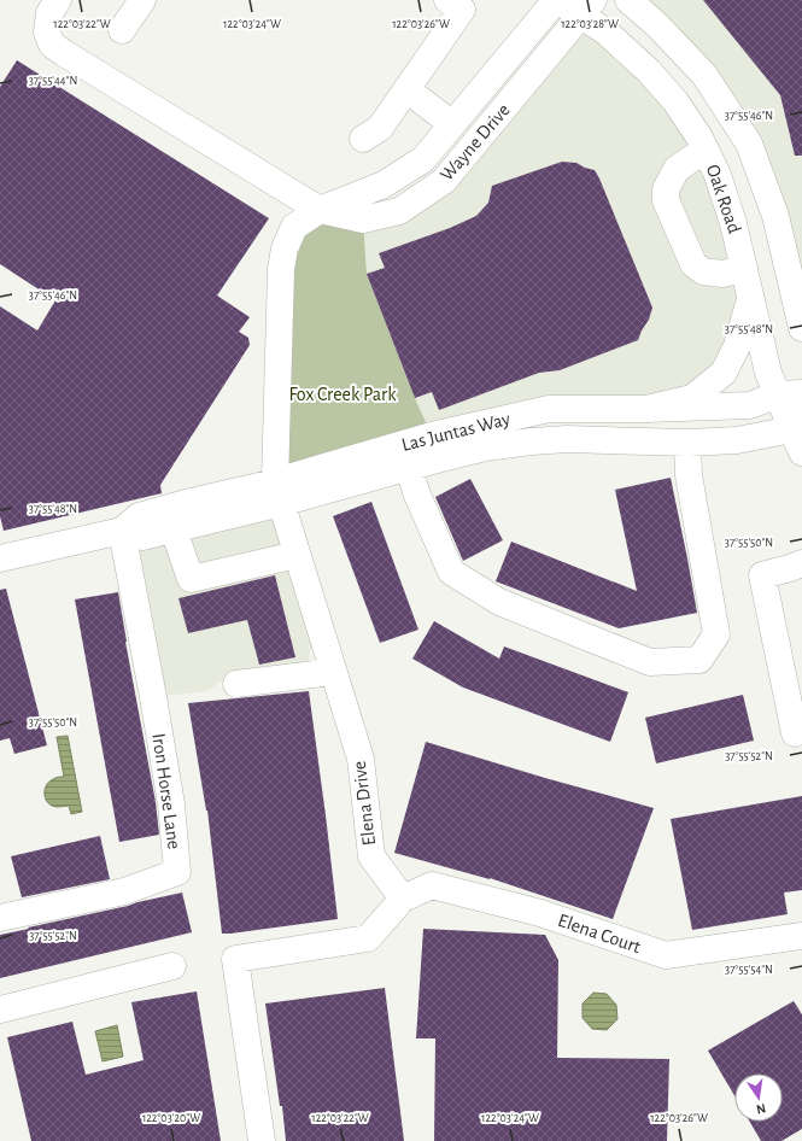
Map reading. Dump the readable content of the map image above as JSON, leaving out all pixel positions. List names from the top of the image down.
{
  "streets": {
    "street": [
      "Wayne Drive",
      "Oak Road",
      "Las Juntas Way",
      "Iron Horse Lane",
      "Elena Drive",
      "Elena Court"
    ]
  },
  "crossings": [
    ["Wayne Drive", "Oak Road"],
    ["Wayne Drive", "Elena Drive"],
    ["Oak Road", "Las Juntas Way"],
    ["Las Juntas Way", "Iron Horse Lane"],
    ["Las Juntas Way", "Elena Drive"],
    ["Elena Drive", "Elena Court"]
  ],
  "parks": ["Fox Creek Park"],
  "north": "bottom",
  "coordinates": [
    "122°03'22\"W",
    "122°03'24\"W",
    "122°03'26\"W",
    "122°03'28\"W",
    "37°55'44\"N",
    "37°55'46\"N",
    "37°55'48\"N",
    "37°55'50\"N",
    "37°55'52\"N",
    "37°55'54\"N",
    "122°03'20\"W"
  ]
}
